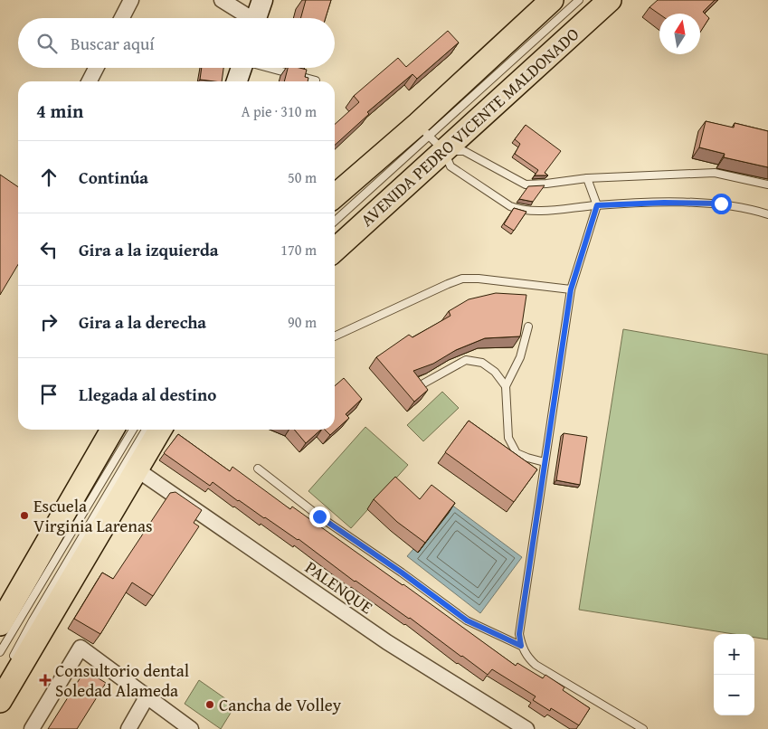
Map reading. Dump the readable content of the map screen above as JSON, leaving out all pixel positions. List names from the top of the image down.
{
  "streets": {
    "main road": ["AVENIDA PEDRO VICENTE MALDONADO"],
    "street": ["PALENQUE"]
  },
  "places": {
    "other": ["Escuela Virginia Larenas", "Cancha de Volley"],
    "health": ["Consultorio dental Soledad Alameda"]
  },
  "north": "top",
  "page": {
    "search": "Buscar aquí",
    "heading": ["4 min", "A pie · 310 m"],
    "list": [
      ["Continúa", "50 m"],
      ["Gira a la izquierda", "170 m"],
      ["Gira a la derecha", "90 m"],
      "Llegada al destino"
    ],
    "map_buttons": ["+", "−"]
  }
}
